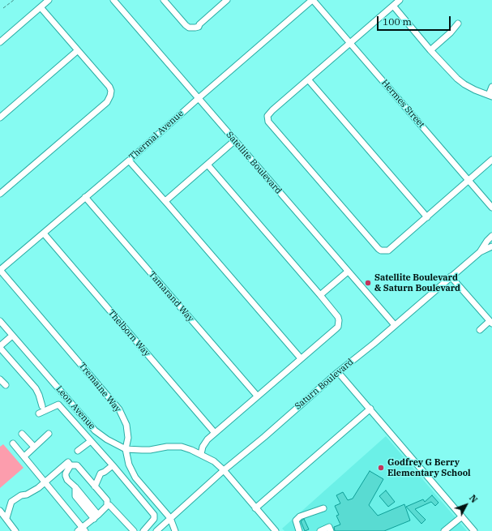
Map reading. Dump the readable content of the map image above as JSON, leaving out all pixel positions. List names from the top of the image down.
{
  "streets": {
    "street": [
      "Hermes Street",
      "Thermal Avenue",
      "Satellite Boulevard",
      "Tamarand Way",
      "Thelborn Way",
      "Saturn Boulevard",
      "Tremaine Way",
      "Leon Avenue"
    ]
  },
  "crossings": [
    ["Hermes Street", "Thermal Avenue"],
    ["Thermal Avenue", "Satellite Boulevard"],
    ["Thermal Avenue", "Tamarand Way"],
    ["Thermal Avenue", "Thelborn Way"],
    ["Thermal Avenue", "Tremaine Way"],
    ["Satellite Boulevard", "Saturn Boulevard"],
    ["Saturn Boulevard", "Tremaine Way"],
    ["Saturn Boulevard", "Leon Avenue"],
    ["Tremaine Way", "Leon Avenue"]
  ],
  "places": ["Satellite Boulevard & Saturn Boulevard", "Godfrey G Berry Elementary School"],
  "scale_bar": "100 m",
  "north": "top right"
}
